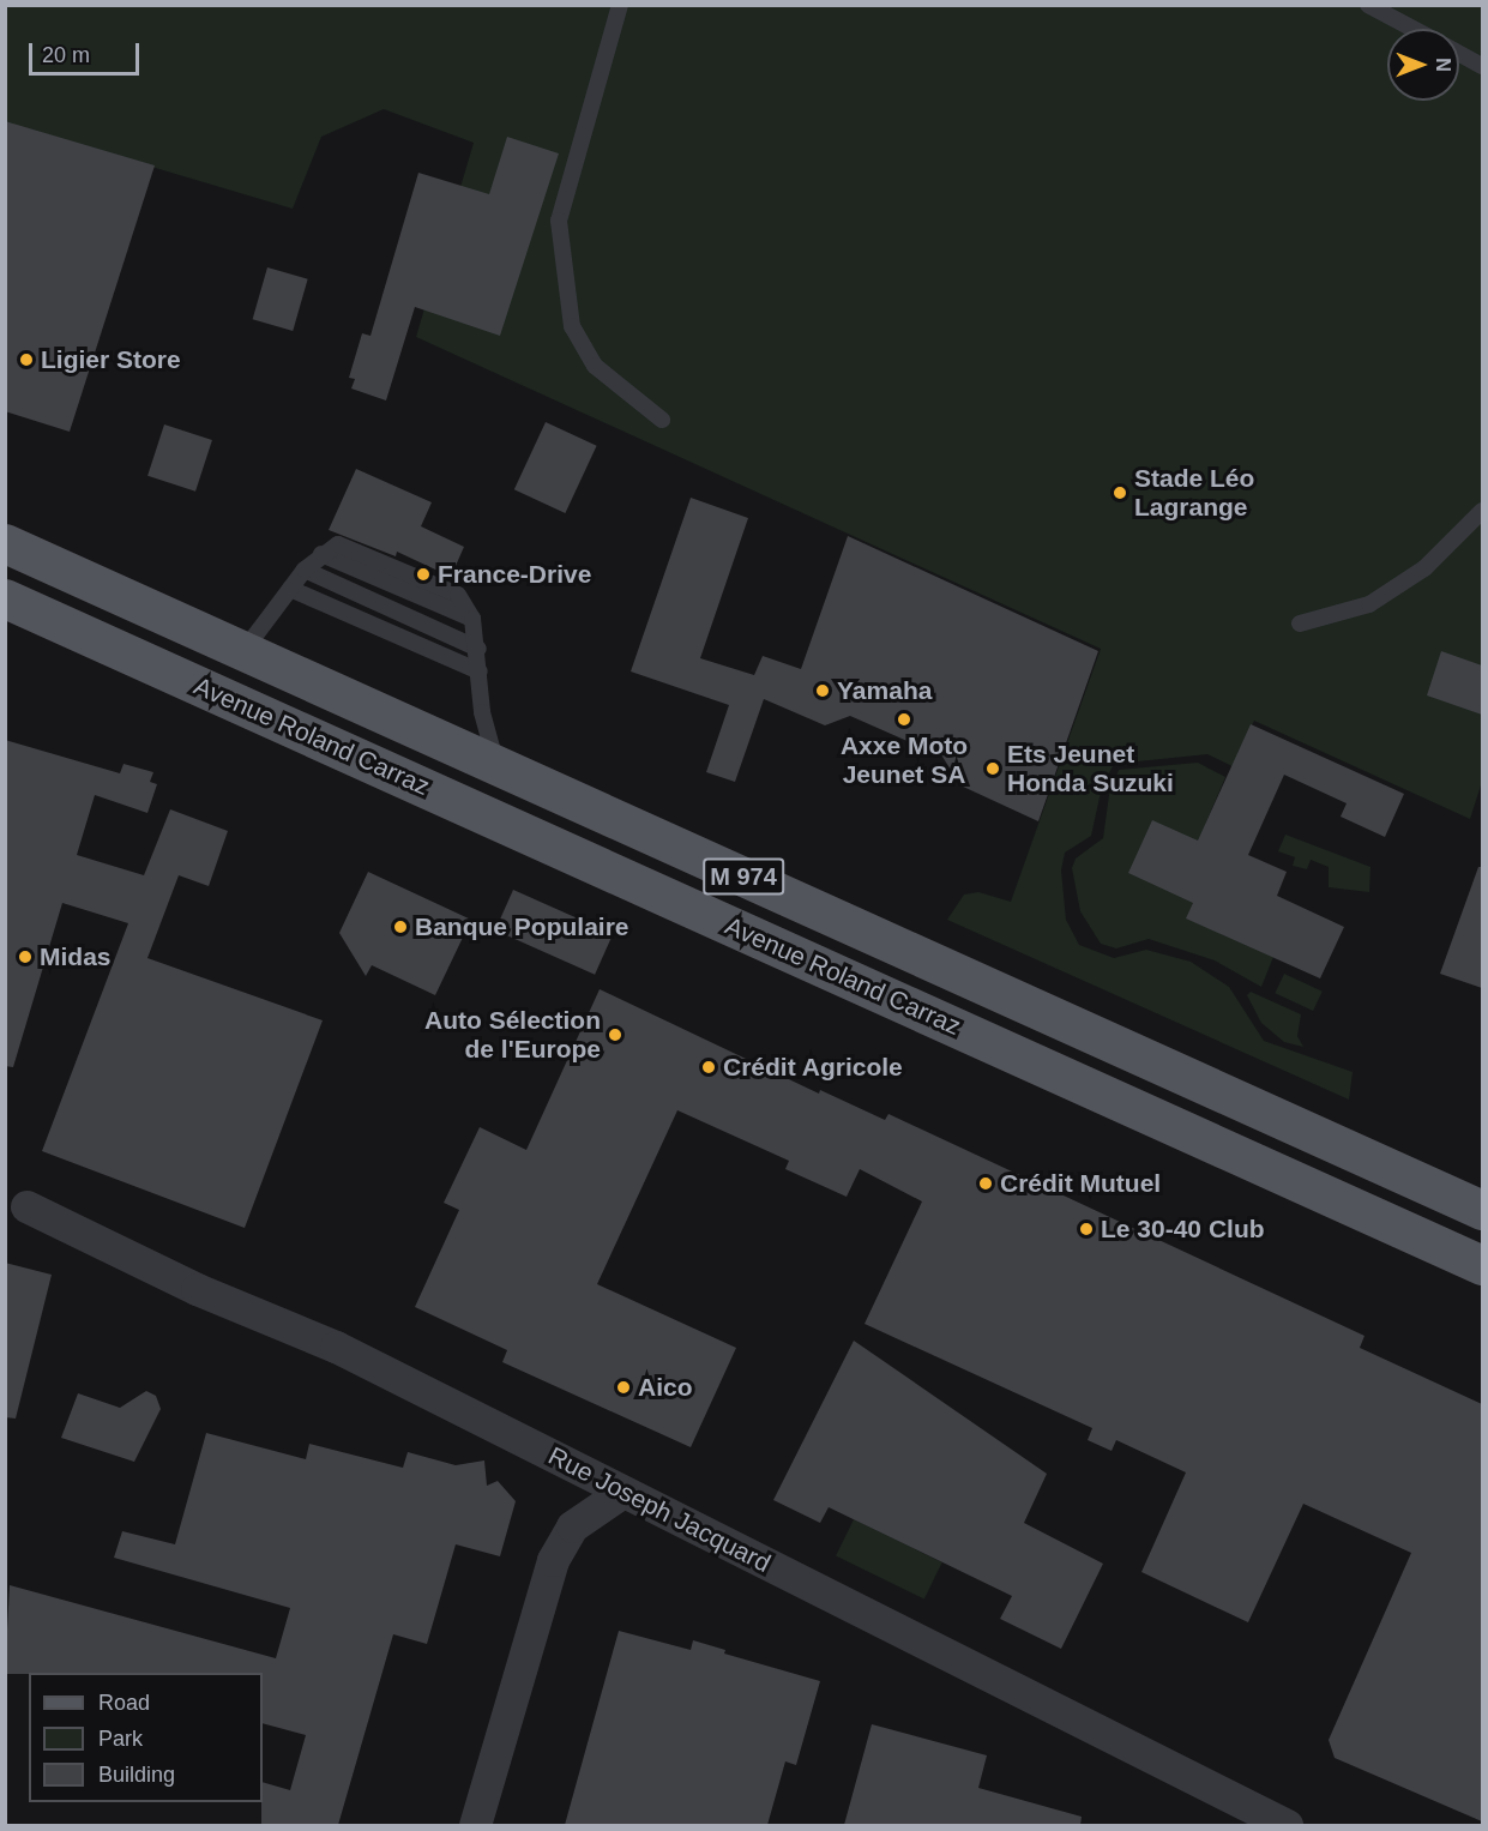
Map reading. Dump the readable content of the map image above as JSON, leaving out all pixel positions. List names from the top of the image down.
{
  "streets": {
    "main road": ["Avenue Roland Carraz", "M 974"],
    "street": ["Rue Joseph Jacquard"]
  },
  "places": [
    "Ligier Store",
    "Stade Léo Lagrange",
    "France-Drive",
    "Yamaha",
    "Axxe Moto Jeunet SA",
    "Ets Jeunet Honda Suzuki",
    "Banque Populaire",
    "Midas",
    "Auto Sélection de l'Europe",
    "Crédit Agricole",
    "Crédit Mutuel",
    "Le 30-40 Club",
    "Aico"
  ],
  "legend": ["Road", "Park", "Building"],
  "scale_bar": "20 m",
  "north": "right"
}
